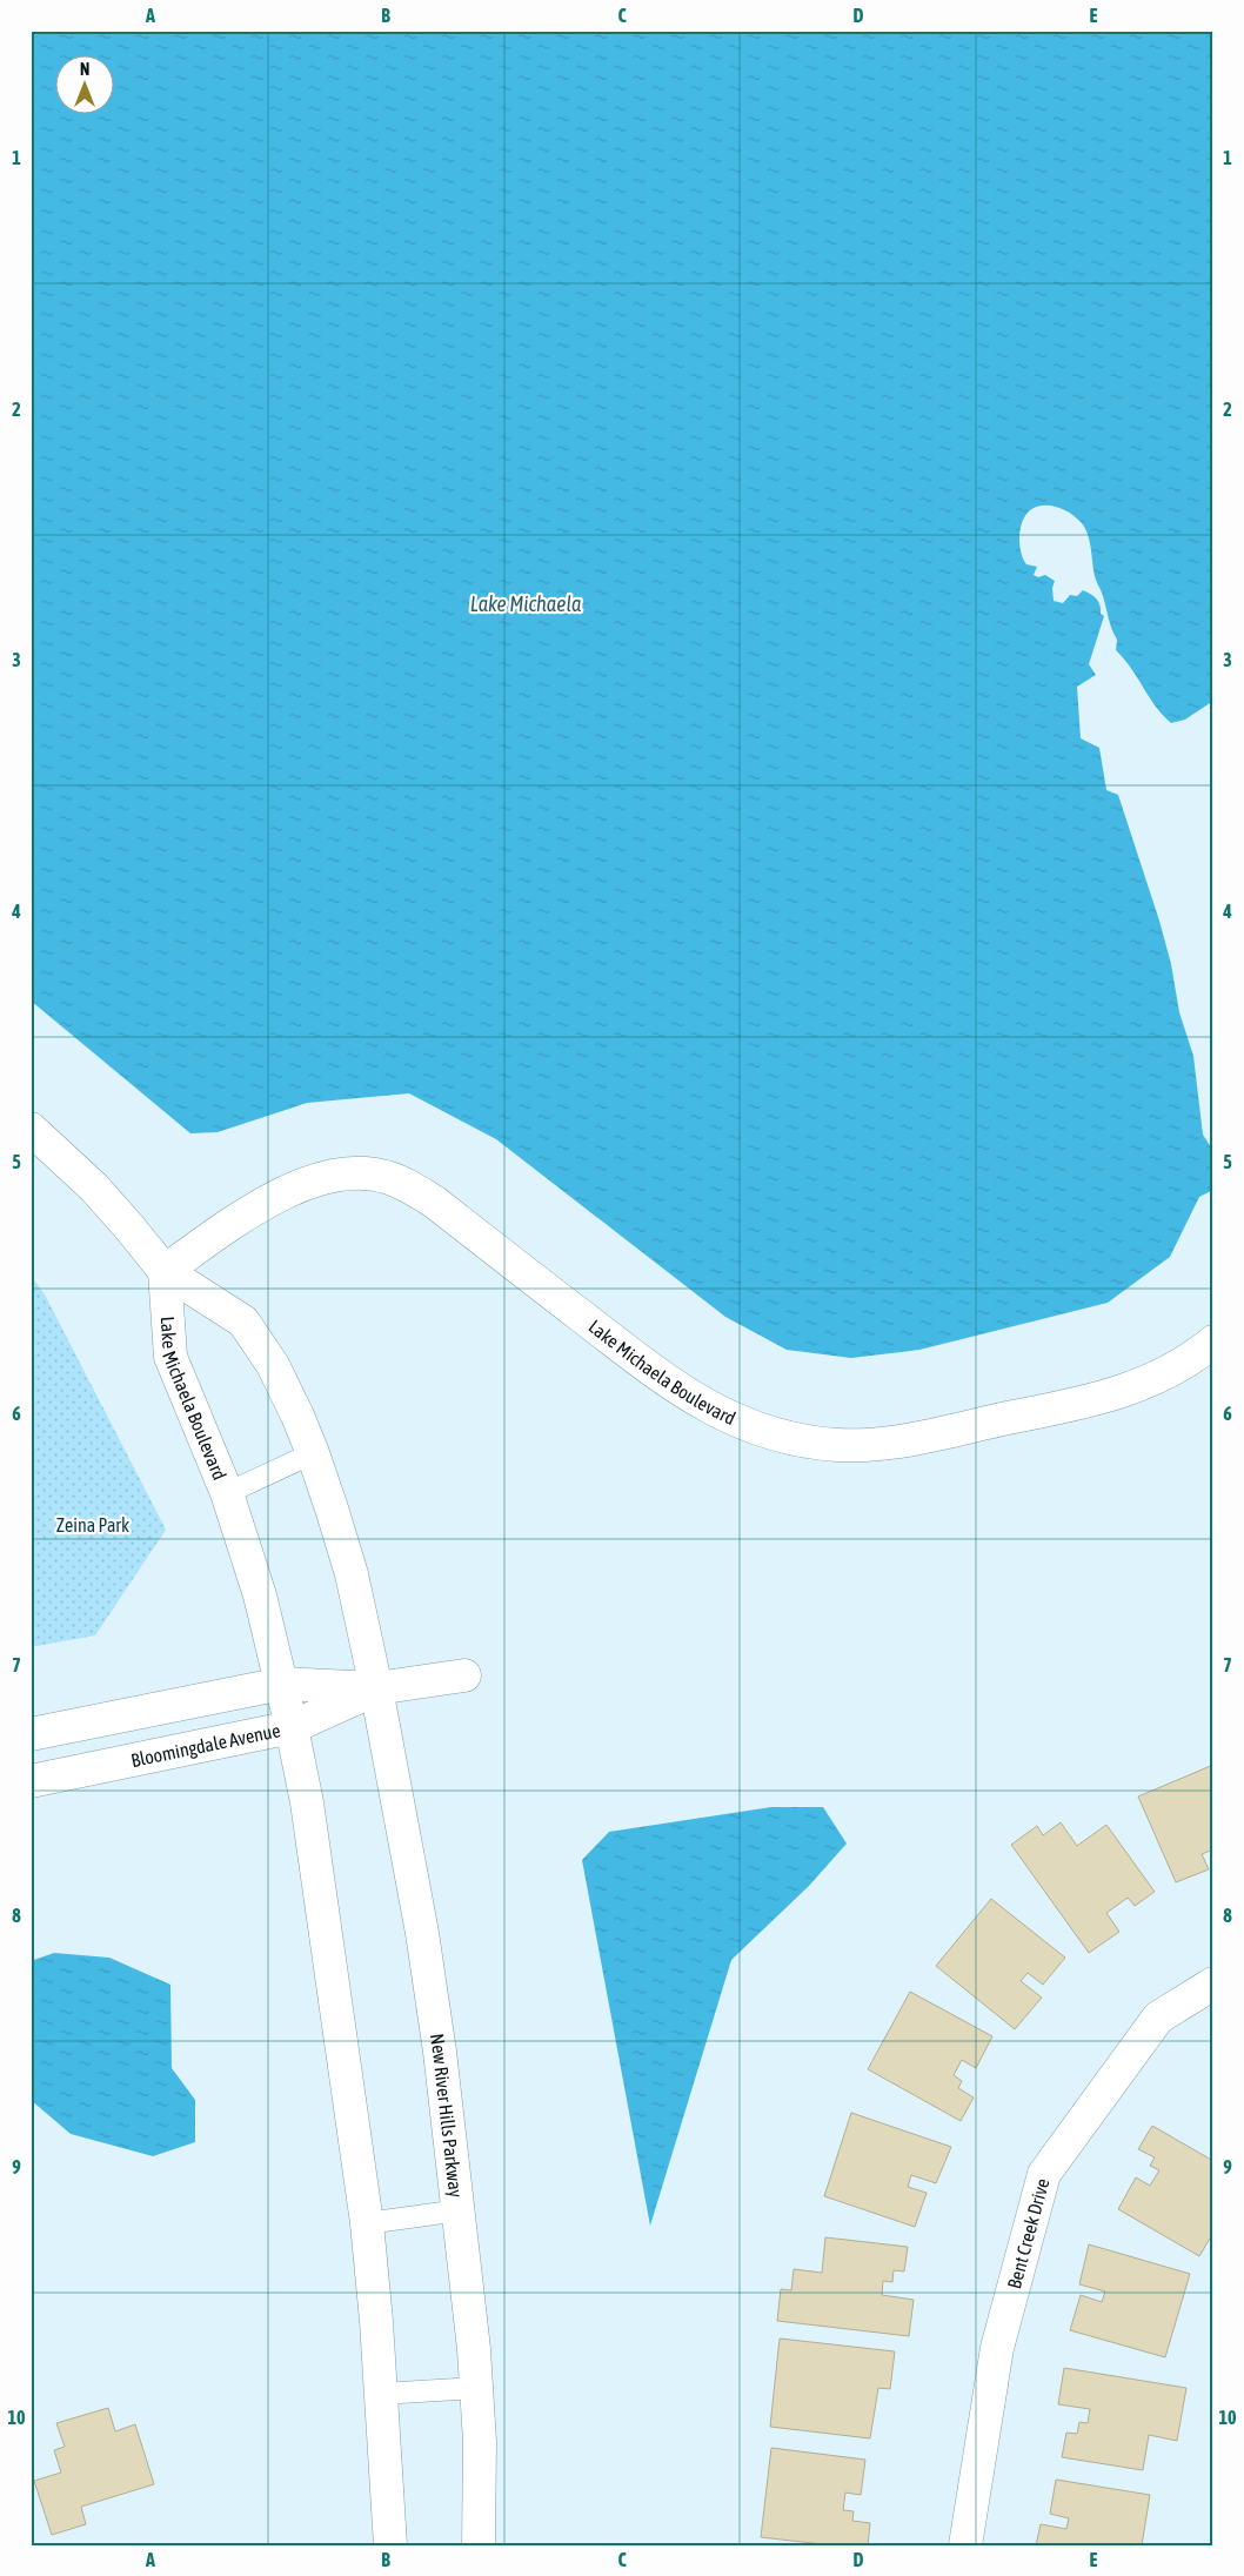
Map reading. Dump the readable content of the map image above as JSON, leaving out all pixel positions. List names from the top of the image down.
{
  "streets": {
    "street": [
      "Lake Michaela Boulevard",
      "Bloomingdale Avenue",
      "New River Hills Parkway",
      "Bent Creek Drive"
    ]
  },
  "crossings": [
    ["Lake Michaela Boulevard", "Bloomingdale Avenue"],
    ["Lake Michaela Boulevard", "New River Hills Parkway"],
    ["Bloomingdale Avenue", "New River Hills Parkway"]
  ],
  "water": ["Lake Michaela"],
  "parks": ["Zeina Park"],
  "north": "top",
  "grid": {
    "columns": [
      "A",
      "B",
      "C",
      "D",
      "E"
    ],
    "rows": [
      "1",
      "2",
      "3",
      "4",
      "5",
      "6",
      "7",
      "8",
      "9",
      "10"
    ]
  }
}
